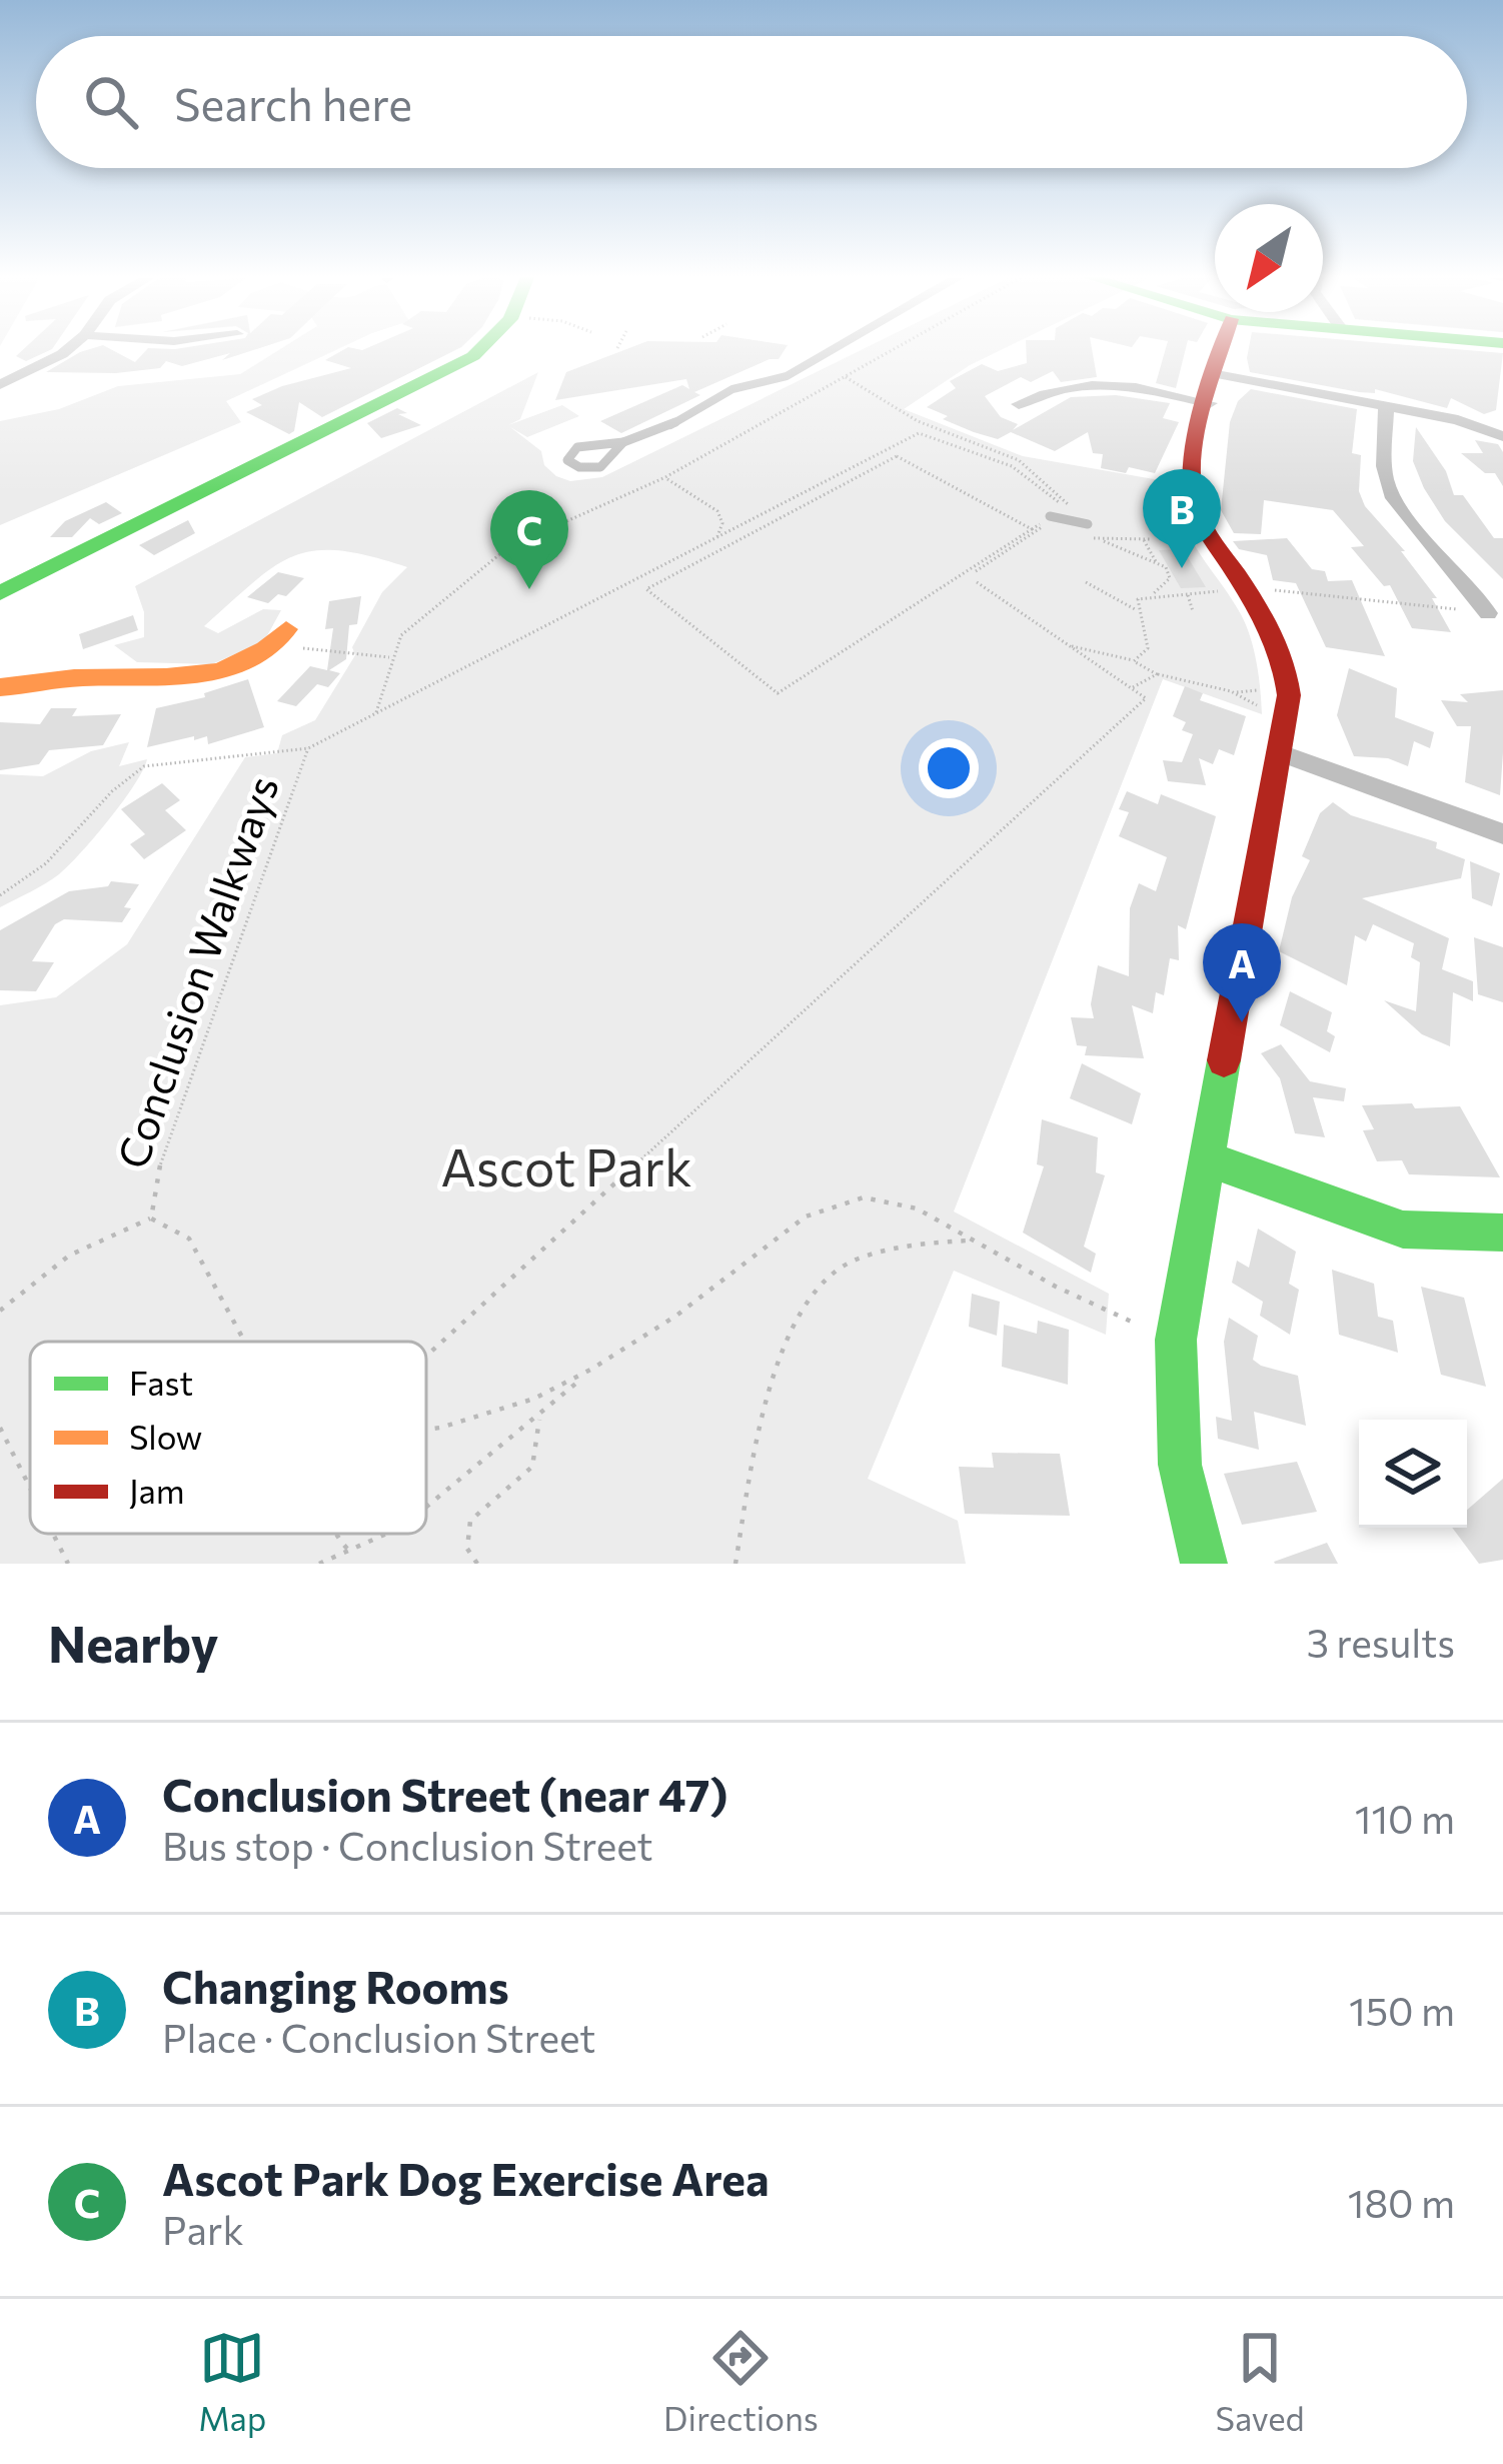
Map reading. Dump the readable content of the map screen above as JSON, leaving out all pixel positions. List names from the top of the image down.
{
  "streets": {
    "path": ["Conclusion Walkways"]
  },
  "parks": ["Ascot Park"],
  "legend": ["Fast", "Slow", "Jam"],
  "north": "bottom left",
  "page": {
    "search": "Search here",
    "pins": ["B", "C", "A"],
    "heading": ["Nearby", "3 results"],
    "list": [
      {
        "mark": "A",
        "name": "Conclusion Street (near 47)",
        "note": "Bus stop · Conclusion Street",
        "value": "110 m"
      },
      {
        "mark": "B",
        "name": "Changing Rooms",
        "note": "Place · Conclusion Street",
        "value": "150 m"
      },
      {
        "mark": "C",
        "name": "Ascot Park Dog Exercise Area",
        "note": "Park",
        "value": "180 m"
      }
    ],
    "nav": ["Map", "Directions", "Saved"]
  }
}
